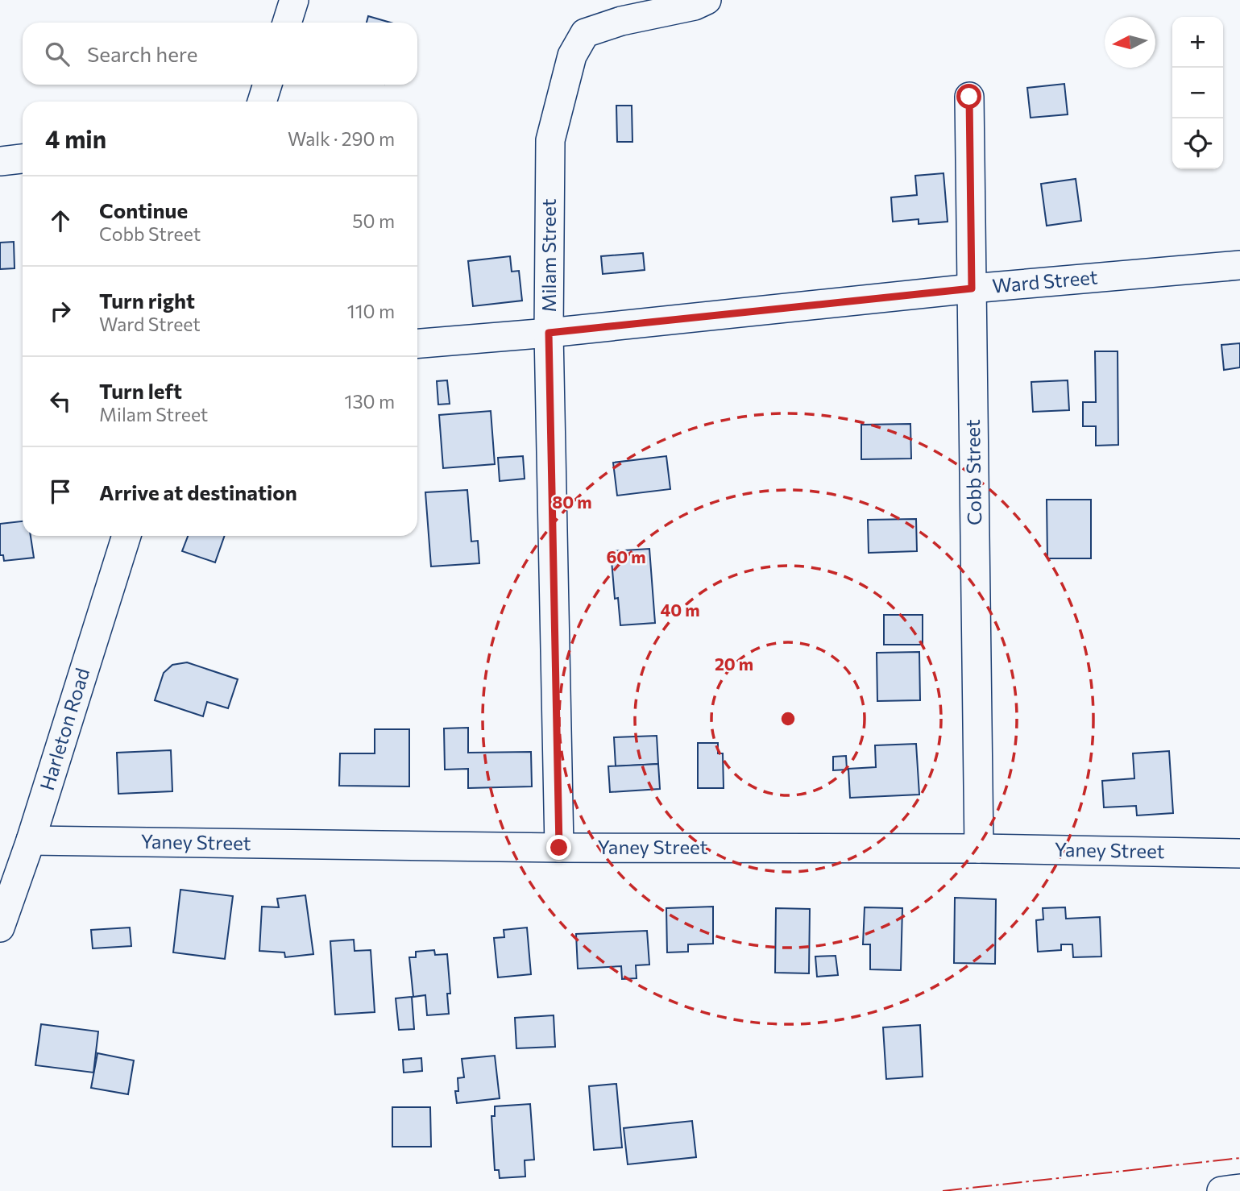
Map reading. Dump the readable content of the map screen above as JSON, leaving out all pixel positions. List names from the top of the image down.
{
  "streets": {
    "street": [
      "Milam Street",
      "Ward Street",
      "Cobb Street",
      "Harleton Road",
      "Yaney Street"
    ]
  },
  "crossings": [
    ["Milam Street", "Ward Street"],
    ["Milam Street", "Yaney Street"],
    ["Ward Street", "Cobb Street"],
    ["Cobb Street", "Yaney Street"],
    ["Harleton Road", "Yaney Street"]
  ],
  "north": "left",
  "page": {
    "map_buttons": ["+", "−"],
    "search": "Search here",
    "heading": ["4 min", "Walk · 290 m"],
    "list": [
      ["Continue", "Cobb Street", "50 m"],
      ["Turn right", "Ward Street", "110 m"],
      ["Turn left", "Milam Street", "130 m"],
      "Arrive at destination"
    ]
  },
  "rings": [
    "80 m",
    "60 m",
    "40 m",
    "20 m"
  ]
}
